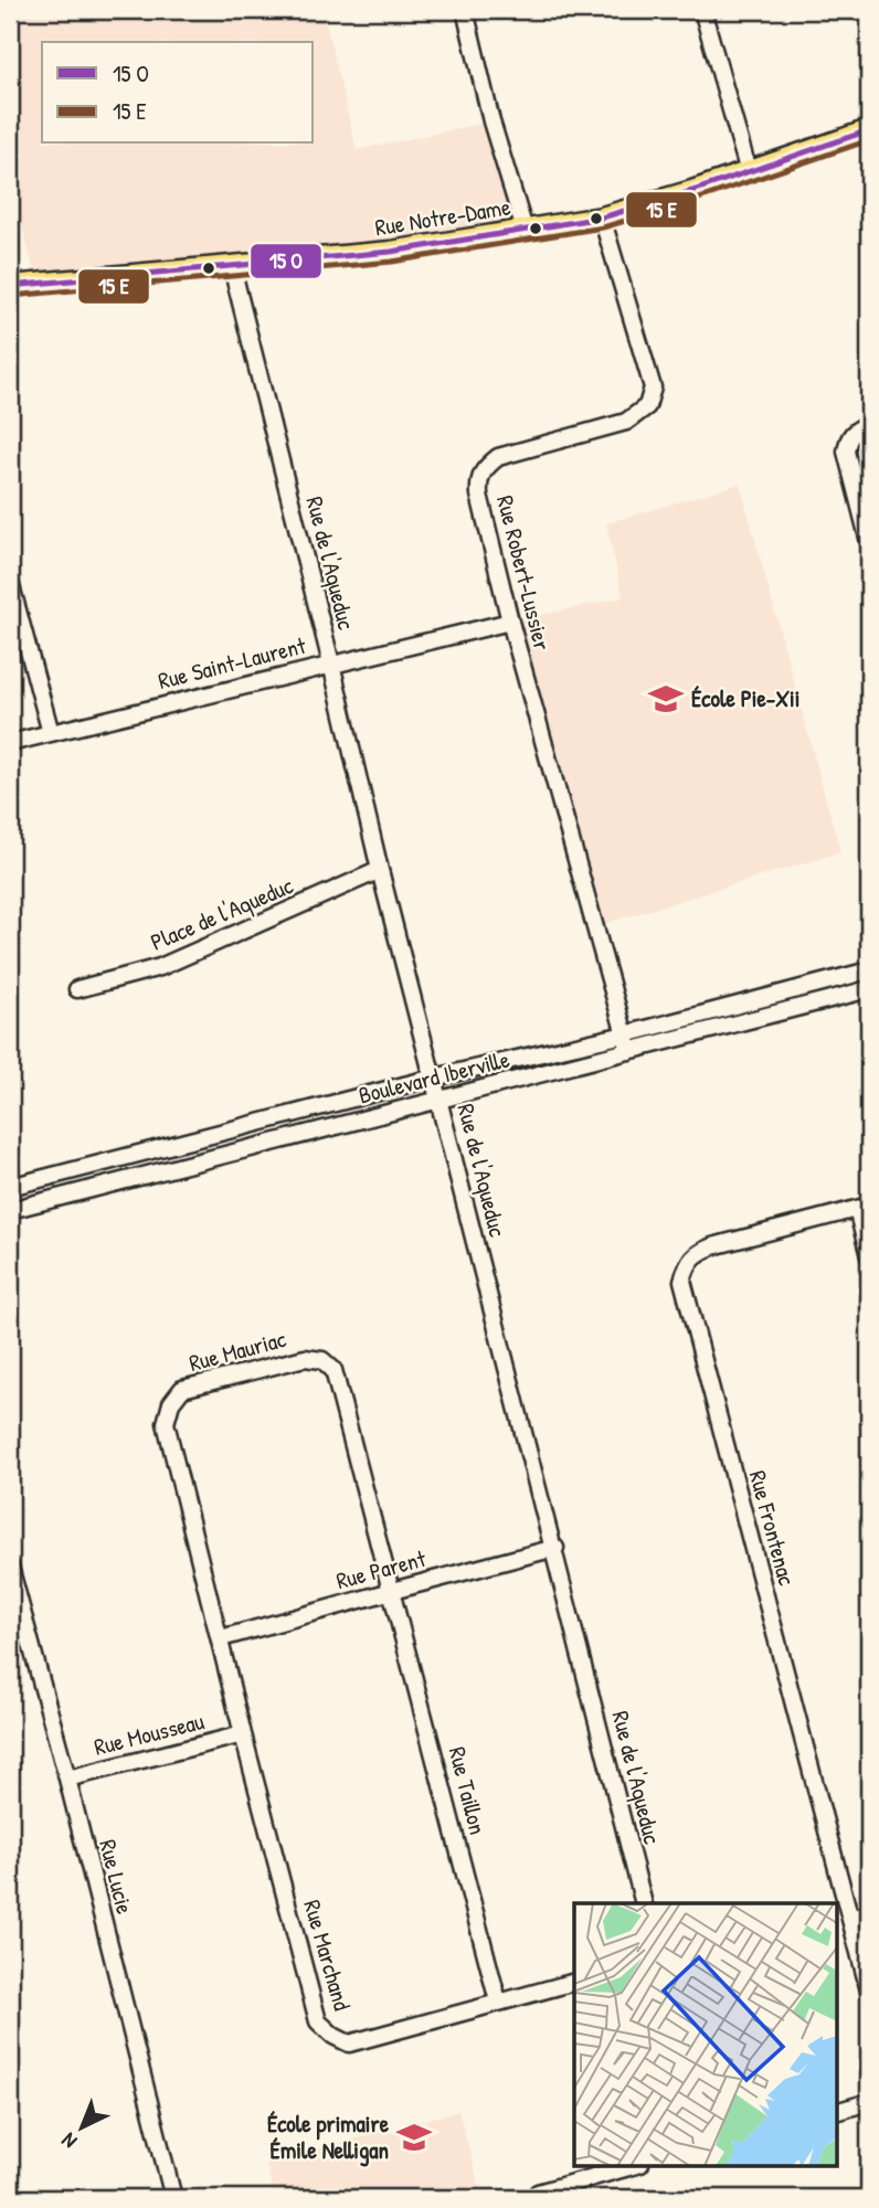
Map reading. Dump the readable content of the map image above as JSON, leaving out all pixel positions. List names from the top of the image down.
{
  "streets": {
    "main road": ["Rue Notre-Dame"],
    "street": [
      "Rue de l'Aqueduc",
      "Rue Robert-Lussier",
      "Rue Saint-Laurent",
      "Place de l'Aqueduc",
      "Boulevard Iberville",
      "Rue Mauriac",
      "Rue Frontenac",
      "Rue Parent",
      "Rue Mousseau",
      "Rue Taillon",
      "Rue Lucie",
      "Rue Marchand"
    ]
  },
  "crossings": [
    ["Rue Notre-Dame", "Rue de l'Aqueduc"],
    ["Rue Notre-Dame", "Rue Robert-Lussier"],
    ["Rue de l'Aqueduc", "Rue Saint-Laurent"],
    ["Rue de l'Aqueduc", "Place de l'Aqueduc"],
    ["Rue de l'Aqueduc", "Boulevard Iberville"],
    ["Rue de l'Aqueduc", "Rue Parent"],
    ["Rue Robert-Lussier", "Rue Saint-Laurent"],
    ["Rue Robert-Lussier", "Boulevard Iberville"],
    ["Rue Mauriac", "Rue Parent"],
    ["Rue Mauriac", "Rue Taillon"],
    ["Rue Mauriac", "Rue Marchand"],
    ["Rue Parent", "Rue Taillon"],
    ["Rue Parent", "Rue Marchand"],
    ["Rue Mousseau", "Rue Lucie"],
    ["Rue Mousseau", "Rue Marchand"],
    ["Rue Taillon", "Rue Marchand"]
  ],
  "places": {
    "school or university": ["École Pie-Xii", "École primaire Émile Nelligan"]
  },
  "legend": ["15 O", "15 E"],
  "north": "bottom left"
}
